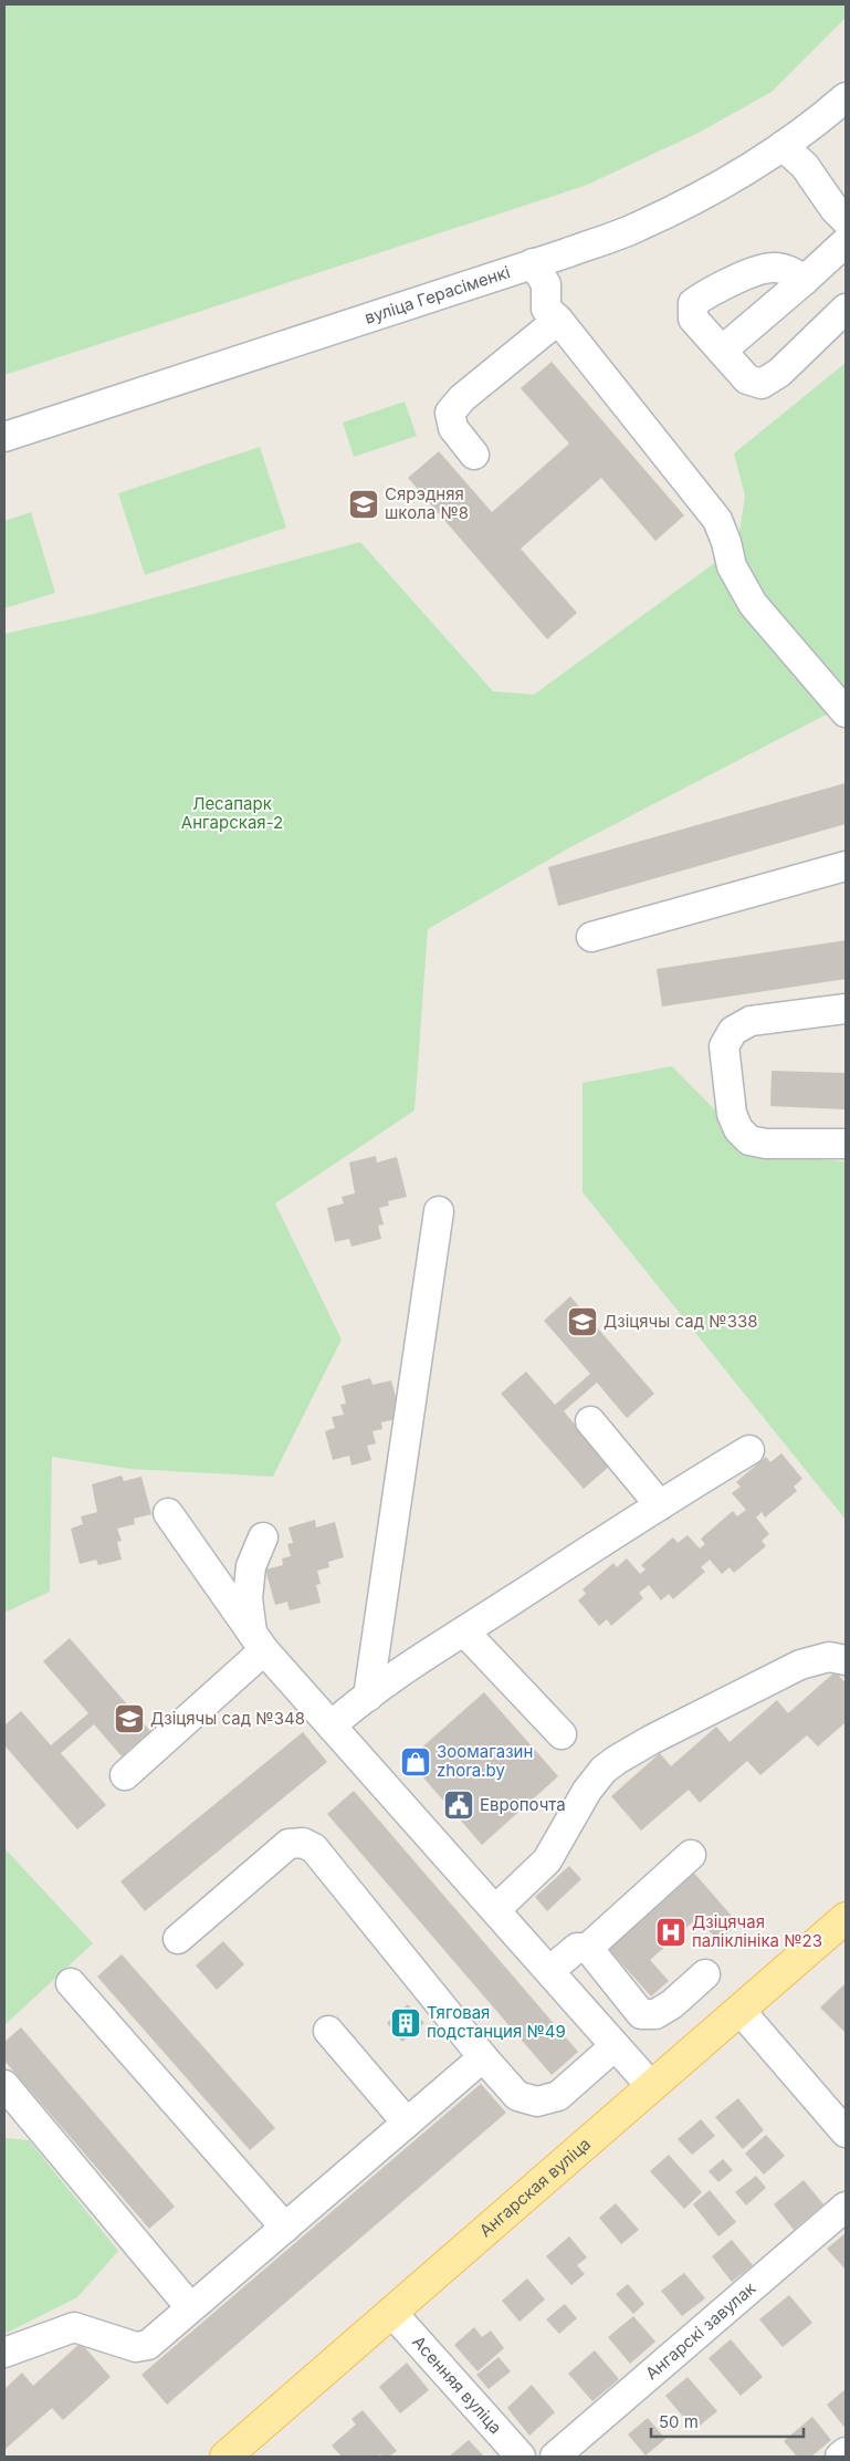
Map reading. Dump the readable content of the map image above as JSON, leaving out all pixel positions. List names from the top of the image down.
{
  "streets": {
    "main road": ["Ангарская вуліца"],
    "street": ["вуліца Герасіменкі", "Ангарскі завулак", "Асенняя вуліца"]
  },
  "crossings": [
    ["Ангарская вуліца", "Асенняя вуліца"]
  ],
  "parks": ["Лесапарк Ангарская-2"],
  "places": {
    "school or university": ["Сярэдняя школа №8", "Дзіцячы сад №338", "Дзіцячы сад №348"],
    "shop": ["Зоомагазин zhora.by"],
    "public building": ["Европочта"],
    "hospital": ["Дзіцячая паліклініка №23"],
    "building": ["Тяговая подстанция №49"]
  },
  "scale_bar": "50 m"
}
